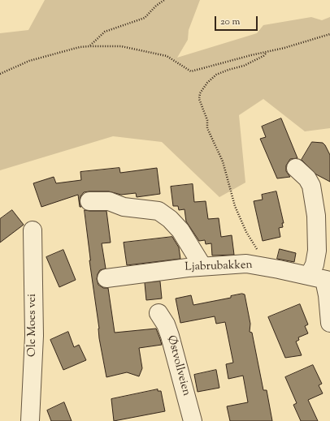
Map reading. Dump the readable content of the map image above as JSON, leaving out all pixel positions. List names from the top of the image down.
{
  "streets": {
    "street": ["Ljabrubakken", "Ole Moes vei", "Østvollveien"]
  },
  "scale_bar": "20 m"
}
